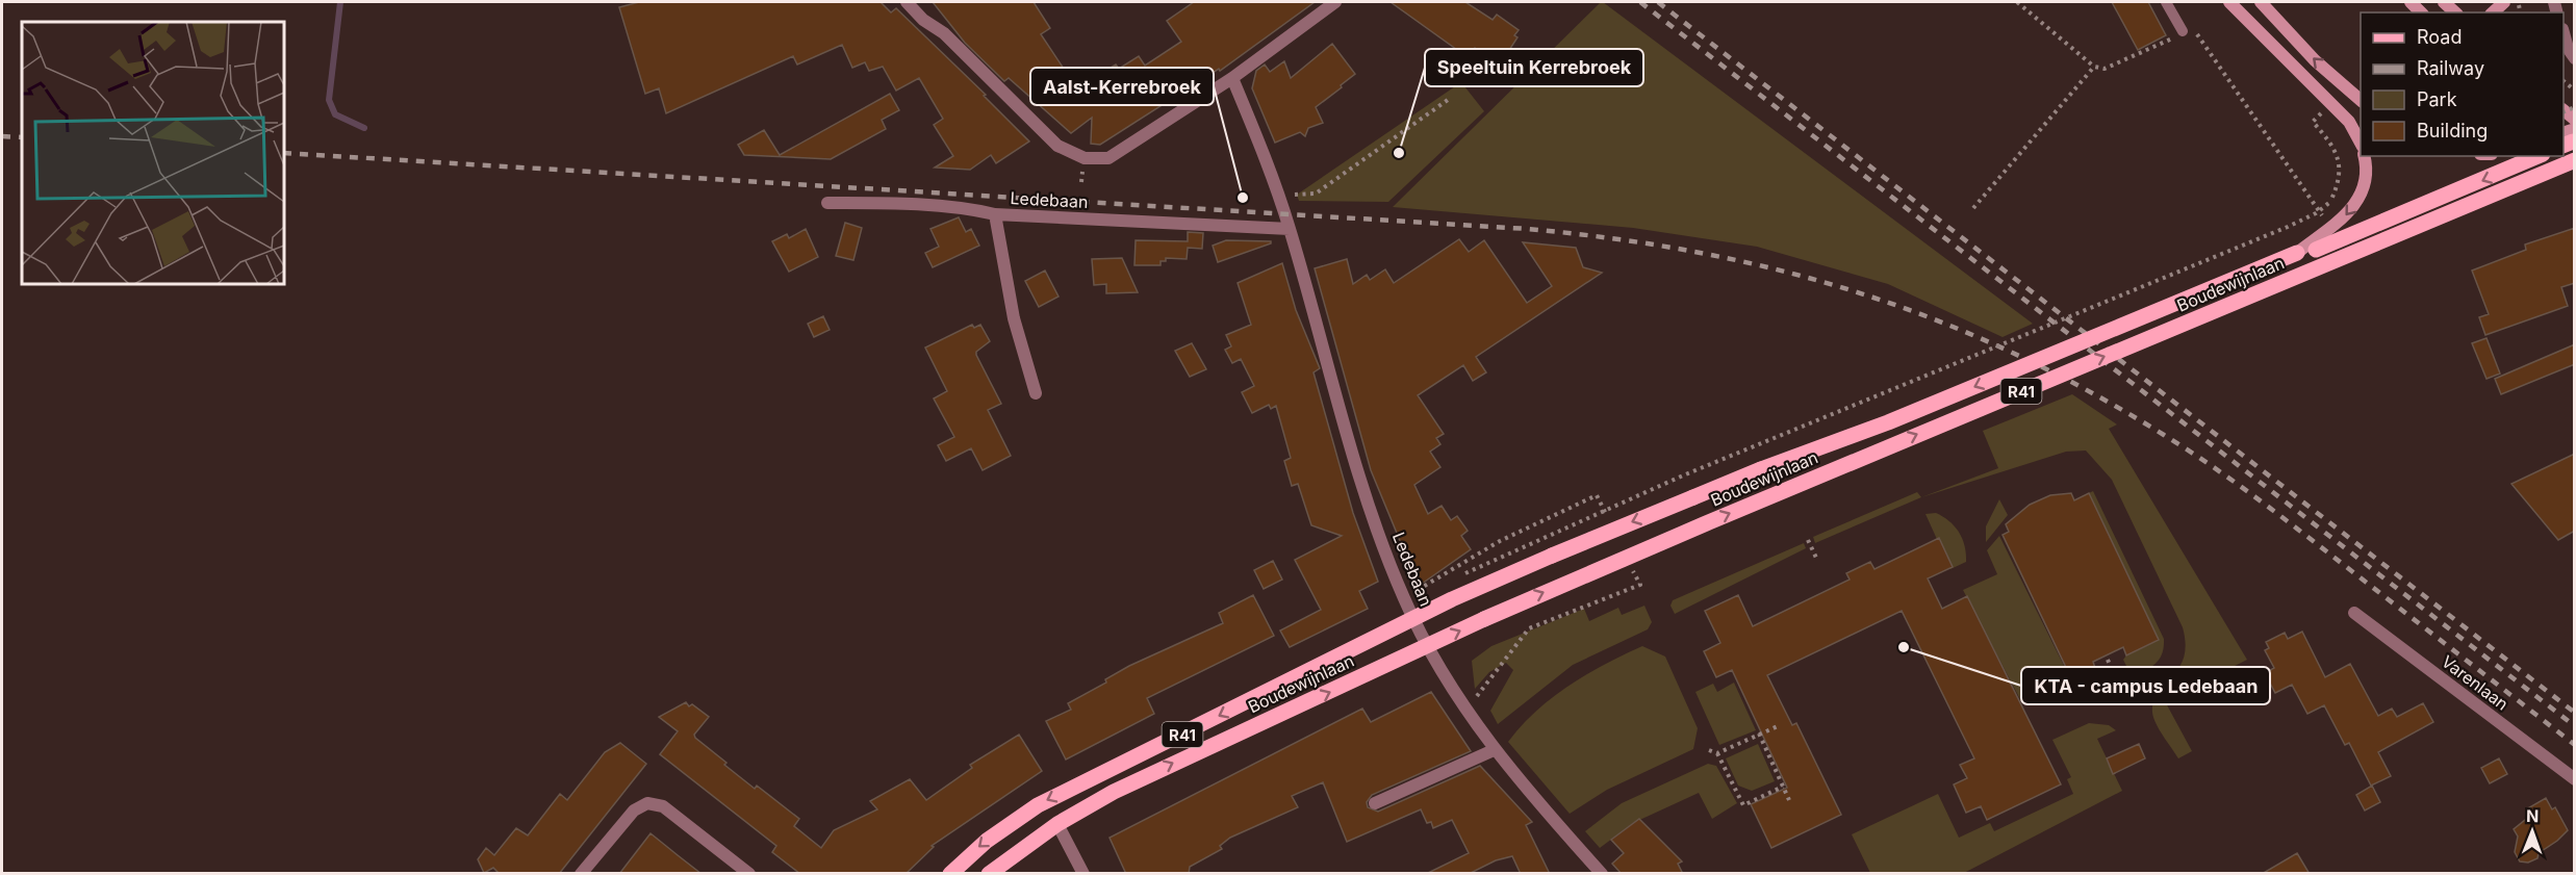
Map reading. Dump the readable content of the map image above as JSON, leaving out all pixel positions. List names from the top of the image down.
{
  "streets": {
    "main road": ["Boudewijnlaan", "R41"],
    "street": ["Ledebaan", "Varenlaan"]
  },
  "crossings": [
    ["Ledebaan", "Boudewijnlaan"]
  ],
  "places": ["Speeltuin Kerrebroek", "Aalst-Kerrebroek", "KTA - campus Ledebaan"],
  "legend": [
    "Road",
    "Railway",
    "Park",
    "Building"
  ],
  "north": "top"
}
